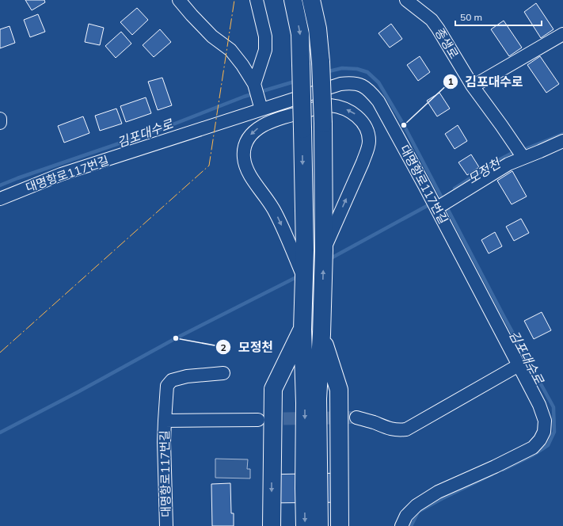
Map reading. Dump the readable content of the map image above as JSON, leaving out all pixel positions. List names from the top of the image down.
{
  "streets": {
    "street": ["종생로", "대명항로117번길"]
  },
  "water": ["김포대수로", "모정천"],
  "places": ["김포대수로", "모정천"],
  "scale_bar": "50 m"
}
